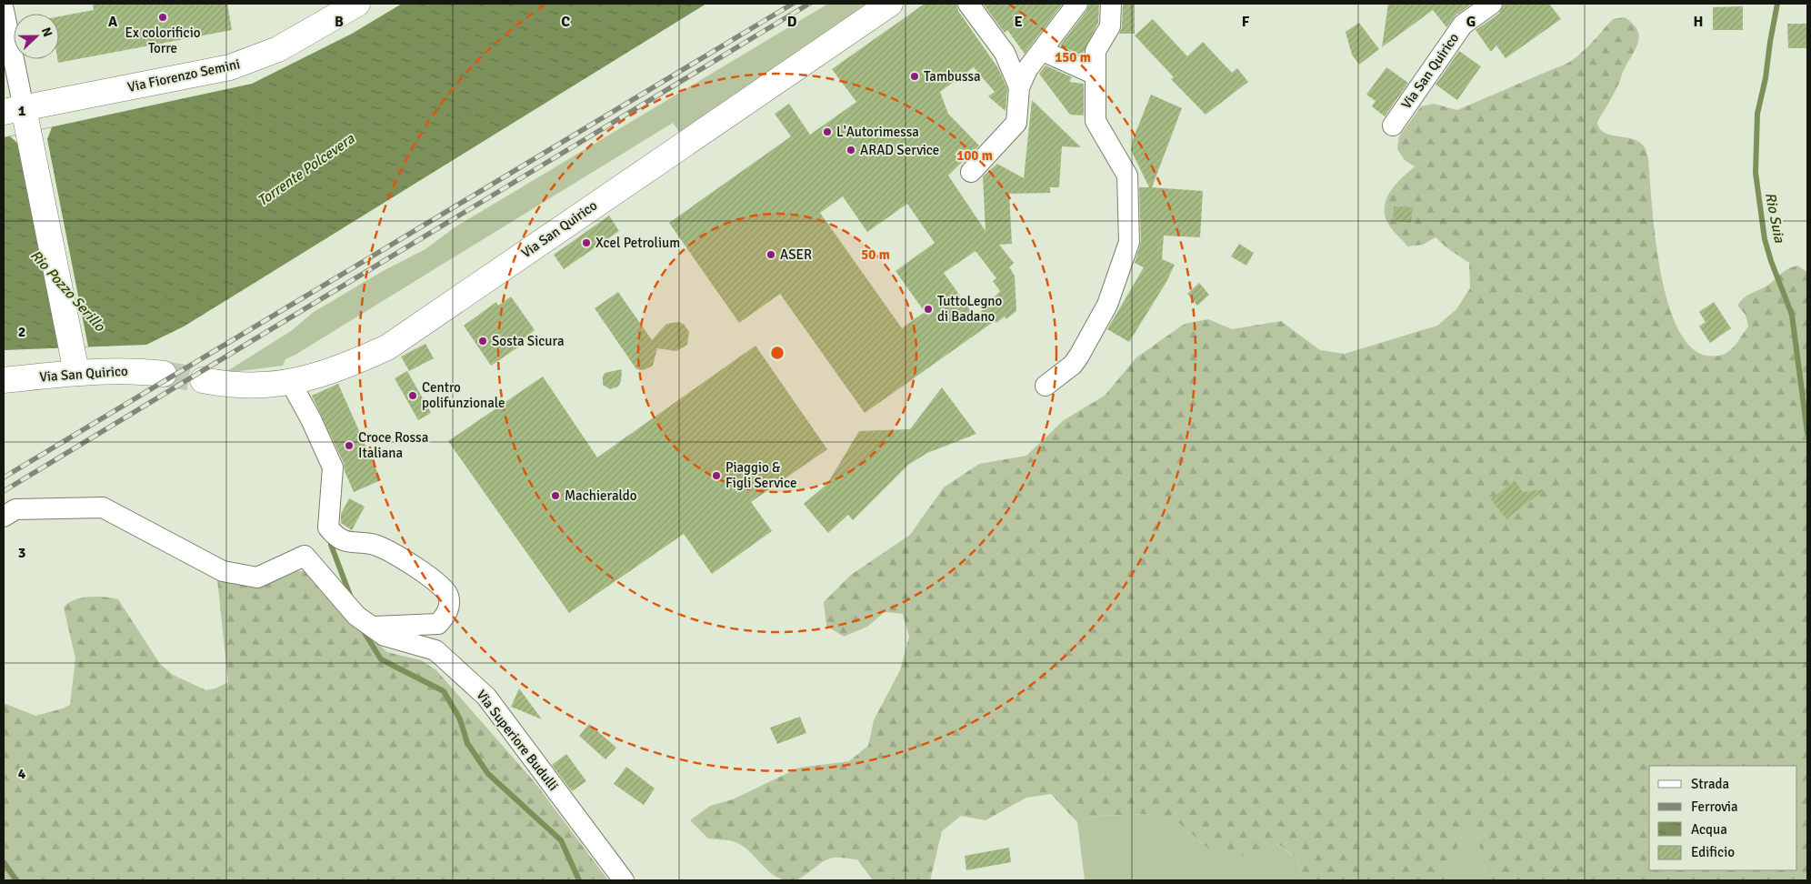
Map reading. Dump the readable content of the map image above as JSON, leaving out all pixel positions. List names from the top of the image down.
{
  "streets": {
    "main road": ["Via San Quirico", "Via Fiorenzo Semini"],
    "street": ["Via Superiore Budulli"]
  },
  "water": ["Torrente Polcevera", "Rio Suia", "Rio Pozzo Serillo"],
  "places": [
    "Ex colorificio Torre",
    "Tambussa",
    "L'Autorimessa",
    "ARAD Service",
    "Xcel Petrolium",
    "ASER",
    "TuttoLegno di Badano",
    "Sosta Sicura",
    "Centro polifunzionale",
    "Croce Rossa Italiana",
    "Piaggio & Figli Service",
    "Machieraldo"
  ],
  "legend": [
    "Strada",
    "Ferrovia",
    "Acqua",
    "Edificio"
  ],
  "north": "right",
  "grid": {
    "columns": [
      "A",
      "B",
      "C",
      "D",
      "E",
      "F",
      "G",
      "H"
    ],
    "rows": [
      "1",
      "2",
      "3",
      "4"
    ]
  },
  "rings": ["150 m", "100 m", "50 m"]
}
